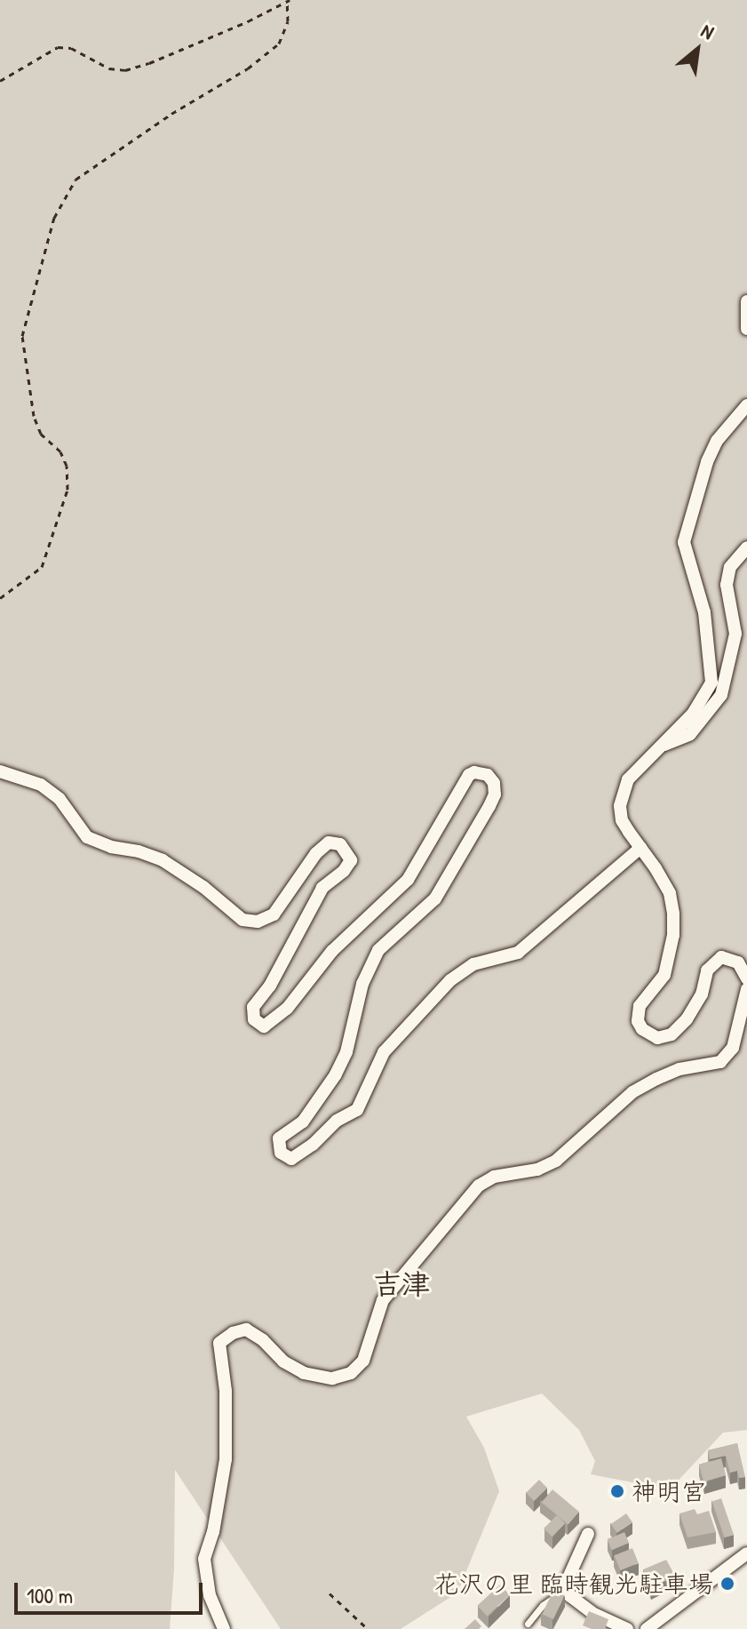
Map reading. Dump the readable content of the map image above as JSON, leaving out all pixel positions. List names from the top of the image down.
{
  "districts": ["吉津"],
  "places": ["神明宮", "花沢の里 臨時観光駐車場"],
  "scale_bar": "100 m",
  "north": "top right"
}
